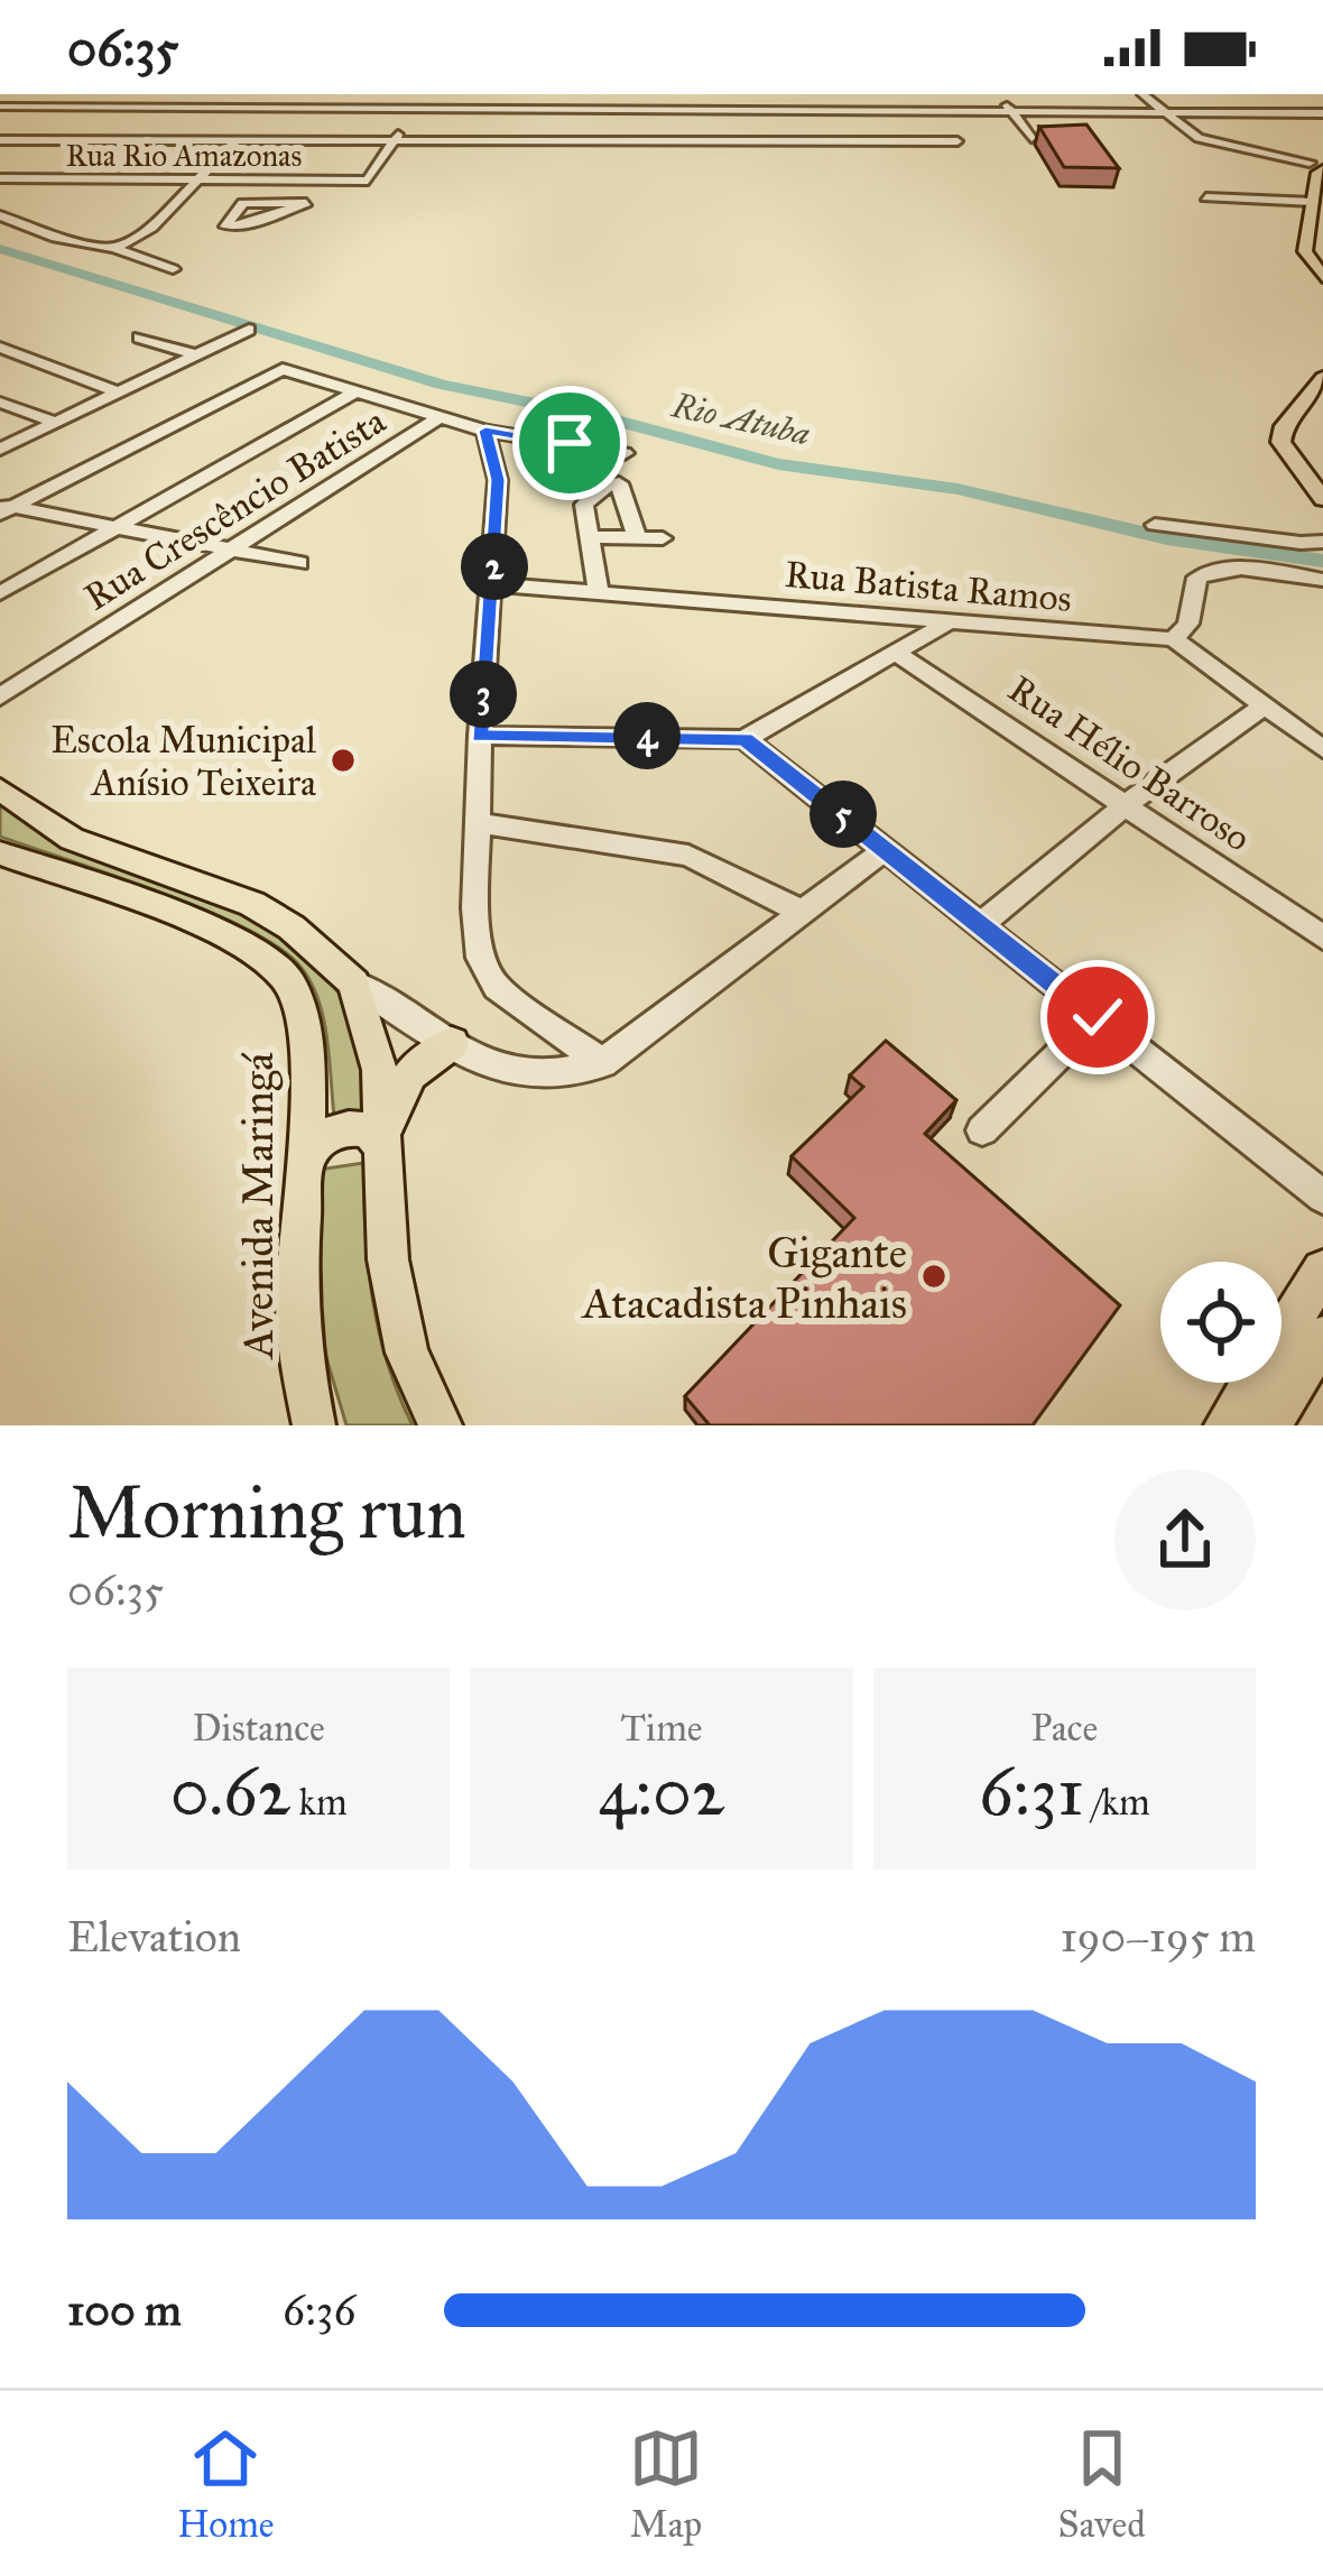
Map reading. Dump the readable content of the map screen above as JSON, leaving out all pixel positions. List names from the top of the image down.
{
  "streets": {
    "main road": ["Avenida Maringá"],
    "street": [
      "Rua Rio Amazonas",
      "Rua Crescêncio Batista",
      "Rua Batista Ramos",
      "Rua Hélio Barroso"
    ]
  },
  "water": ["Rio Atuba"],
  "places": ["Escola Municipal Anísio Teixeira", "Gigante Atacadista Pinhais"],
  "page": {
    "status": "06:35",
    "pins": [
      "2",
      "3",
      "4",
      "5"
    ],
    "heading": ["Morning run", "06:35"],
    "stats": [
      ["Distance", "0.62 km"],
      ["Time", "4:02"],
      ["Pace", "6:31 /km"]
    ],
    "chart": ["Elevation", "190–195 m"],
    "list": [
      {
        "name": "100 m",
        "note": "6:36"
      }
    ],
    "tabs": ["Home", "Map", "Saved"]
  }
}
